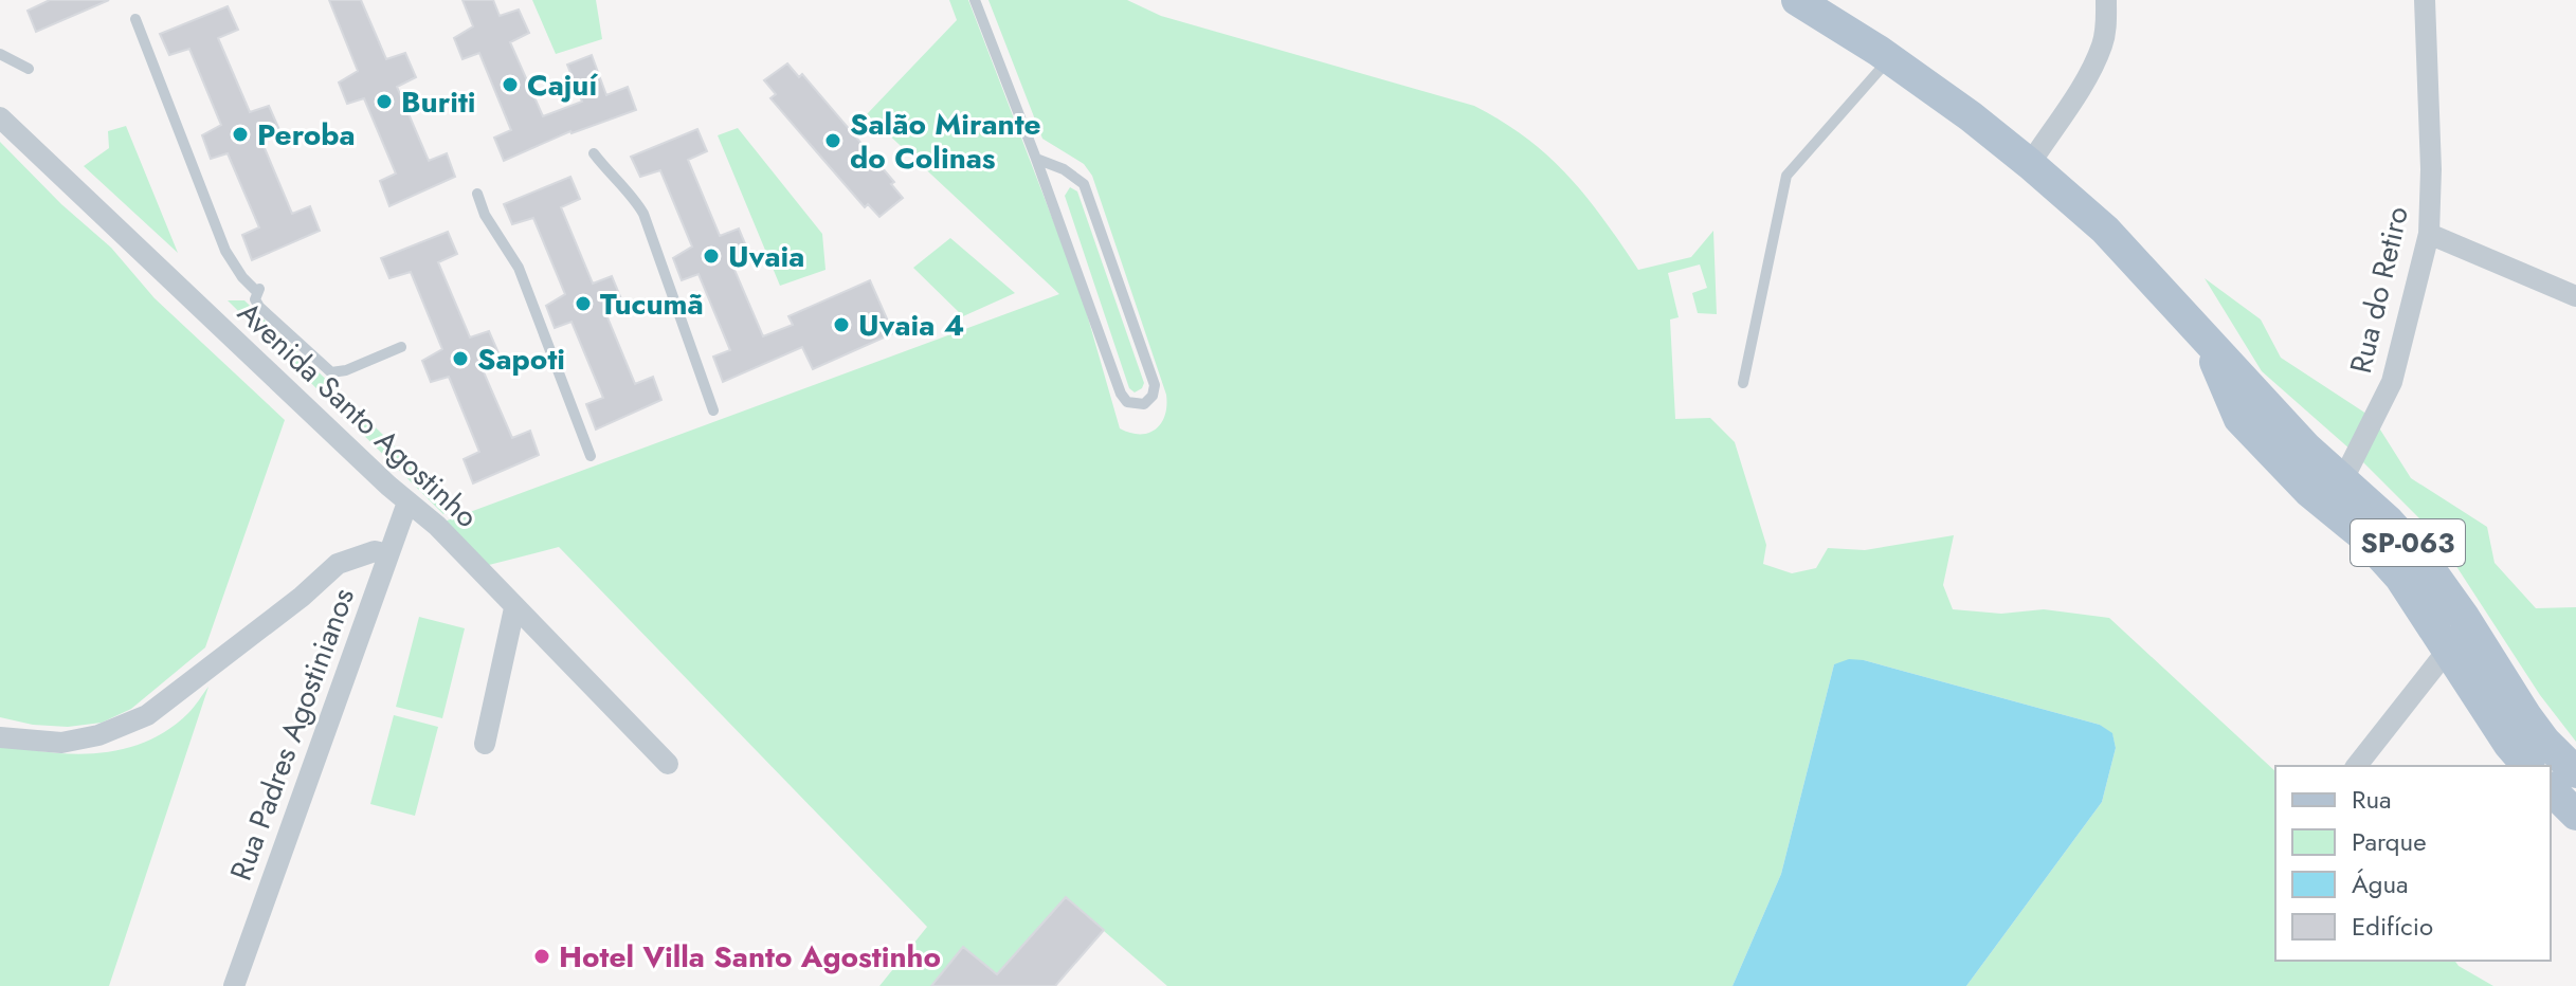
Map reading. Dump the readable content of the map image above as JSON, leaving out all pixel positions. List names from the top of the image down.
{
  "streets": {
    "main road": ["SP-063"],
    "street": ["Rua do Retiro", "Avenida Santo Agostinho", "Rua Padres Agostinianos"]
  },
  "crossings": [
    ["Rua do Retiro", "SP-063"],
    ["Avenida Santo Agostinho", "Rua Padres Agostinianos"]
  ],
  "places": [
    "Cajuí",
    "Buriti",
    "Peroba",
    "Salão Mirante do Colinas",
    "Uvaia",
    "Tucumã",
    "Uvaia 4",
    "Sapoti",
    "Hotel Villa Santo Agostinho"
  ],
  "legend": [
    "Rua",
    "Parque",
    "Água",
    "Edifício"
  ]
}
